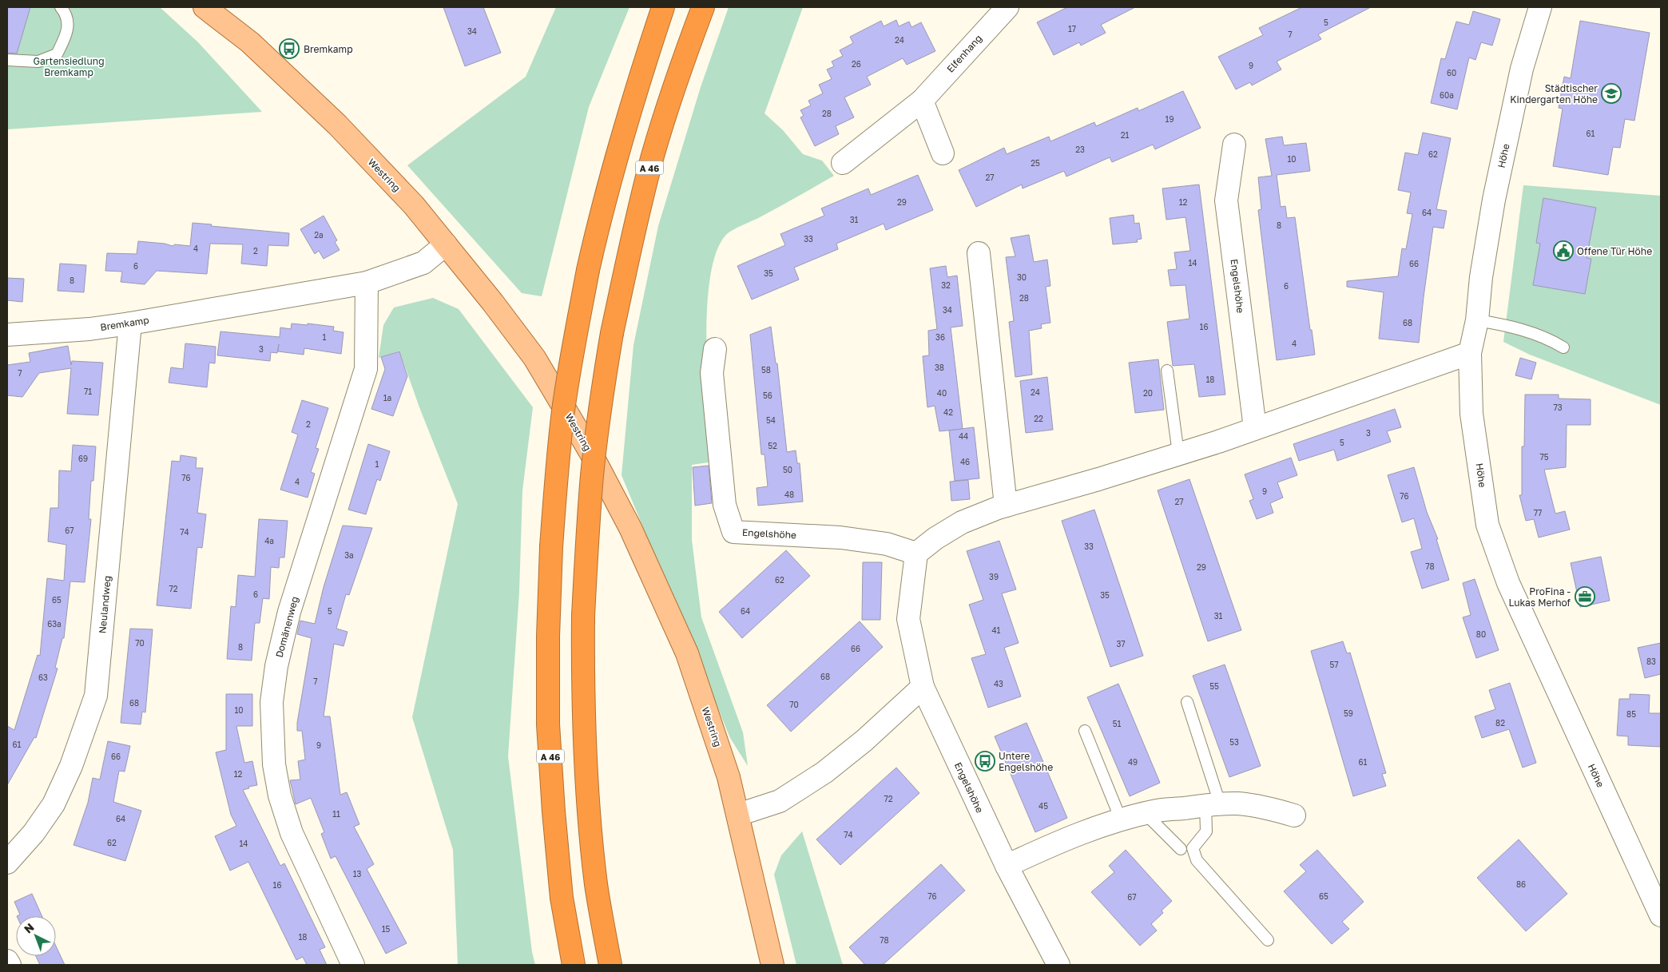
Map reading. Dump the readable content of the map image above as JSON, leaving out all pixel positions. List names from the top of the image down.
{
  "streets": {
    "highway": ["A 46"],
    "main road": ["Westring"],
    "street": [
      "Elfenhang",
      "Höhe",
      "Engelshöhe",
      "Bremkamp",
      "Neulandweg",
      "Domänenweg"
    ]
  },
  "crossings": [
    ["Westring", "Bremkamp"],
    ["Bremkamp", "Neulandweg"],
    ["Bremkamp", "Domänenweg"]
  ],
  "parks": ["Gartensiedlung Bremkamp"],
  "places": {
    "bus stop": ["Bremkamp", "Untere Engelshöhe"],
    "school or university": ["Städtischer Kindergarten Höhe"],
    "public building": ["Offene Tür Höhe"],
    "office": ["ProFina - Lukas Merhof"]
  },
  "house_numbers": [
    "5",
    "17",
    "34",
    "7",
    "24",
    "26",
    "9",
    "60",
    "60a",
    "28",
    "19",
    "61",
    "21",
    "23",
    "62",
    "10",
    "25",
    "27",
    "29",
    "12",
    "64",
    "31",
    "8",
    "2a",
    "33",
    "4",
    "2",
    "14",
    "66",
    "6",
    "35",
    "30",
    "8",
    "32",
    "6",
    "28",
    "34",
    "68",
    "16",
    "1",
    "36",
    "4",
    "3",
    "38",
    "58",
    "7",
    "18",
    "71",
    "24",
    "40",
    "20",
    "56",
    "1a",
    "73",
    "42",
    "22",
    "54",
    "2",
    "3",
    "44",
    "5",
    "52",
    "75",
    "69",
    "46",
    "1",
    "50",
    "76",
    "4",
    "9",
    "48",
    "76",
    "27",
    "77",
    "67",
    "74",
    "4a",
    "33",
    "3a",
    "78",
    "29",
    "39",
    "62",
    "72",
    "6",
    "35",
    "65",
    "5",
    "64",
    "31",
    "63a",
    "41",
    "80",
    "70",
    "37",
    "8",
    "66",
    "83",
    "57",
    "68",
    "63",
    "7",
    "43",
    "55",
    "68",
    "70",
    "10",
    "59",
    "85",
    "82",
    "51",
    "53",
    "61",
    "9",
    "66",
    "49",
    "61",
    "12",
    "72",
    "45",
    "11",
    "64",
    "74",
    "62",
    "14",
    "13",
    "86",
    "16",
    "76",
    "65",
    "67",
    "15",
    "18",
    "78"
  ],
  "north": "top left"
}
